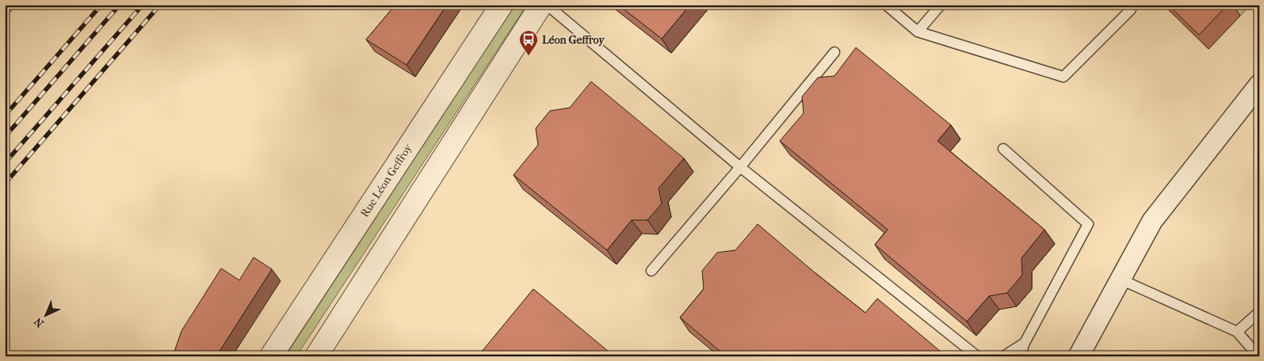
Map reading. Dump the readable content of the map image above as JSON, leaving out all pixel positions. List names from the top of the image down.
{
  "streets": {
    "street": ["Rue Léon Geffroy"]
  },
  "places": {
    "bus stop": ["Léon Geffroy"]
  },
  "north": "bottom left"
}
